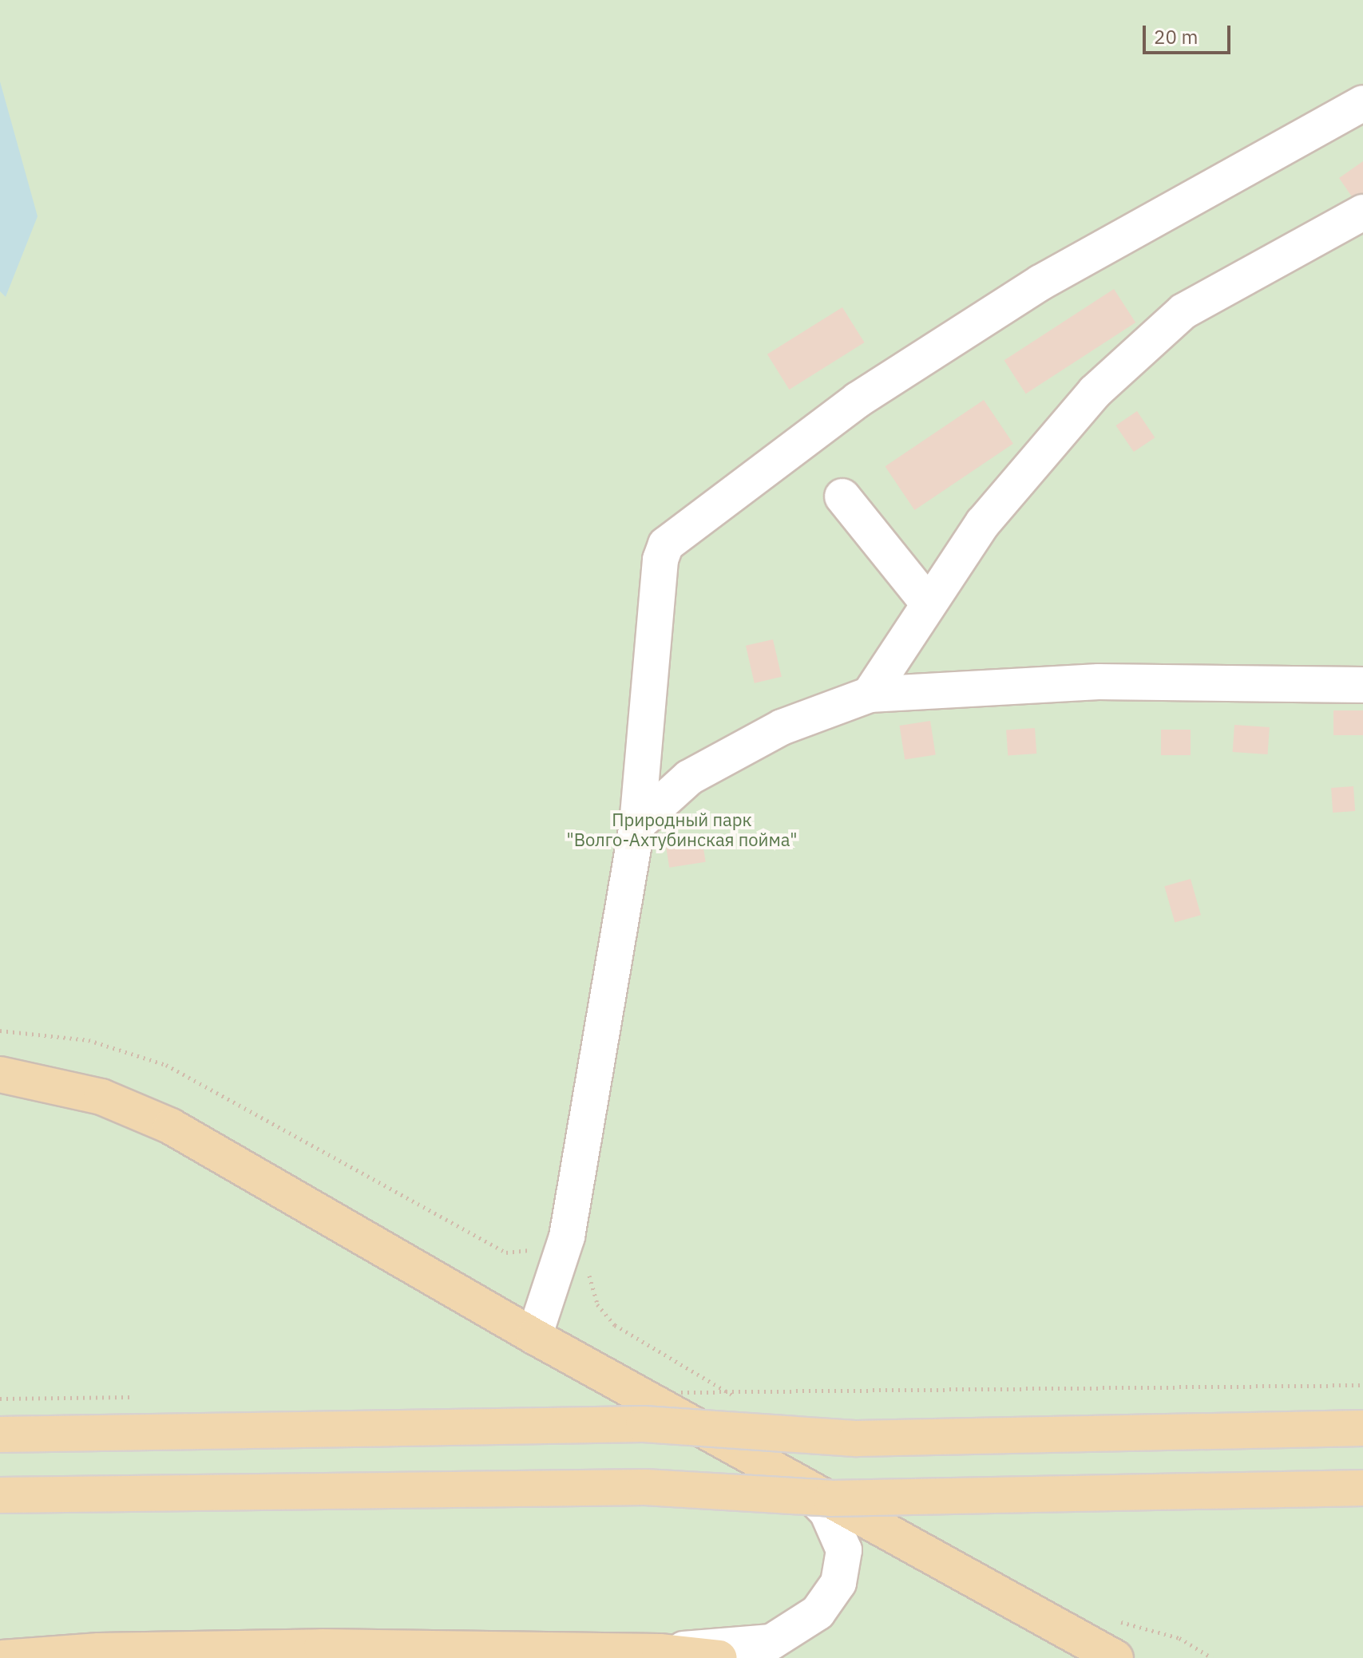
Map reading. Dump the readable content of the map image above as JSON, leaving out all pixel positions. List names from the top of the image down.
{
  "parks": ["Природный парк \"Волго-Ахтубинская пойма\""],
  "scale_bar": "20 m"
}
